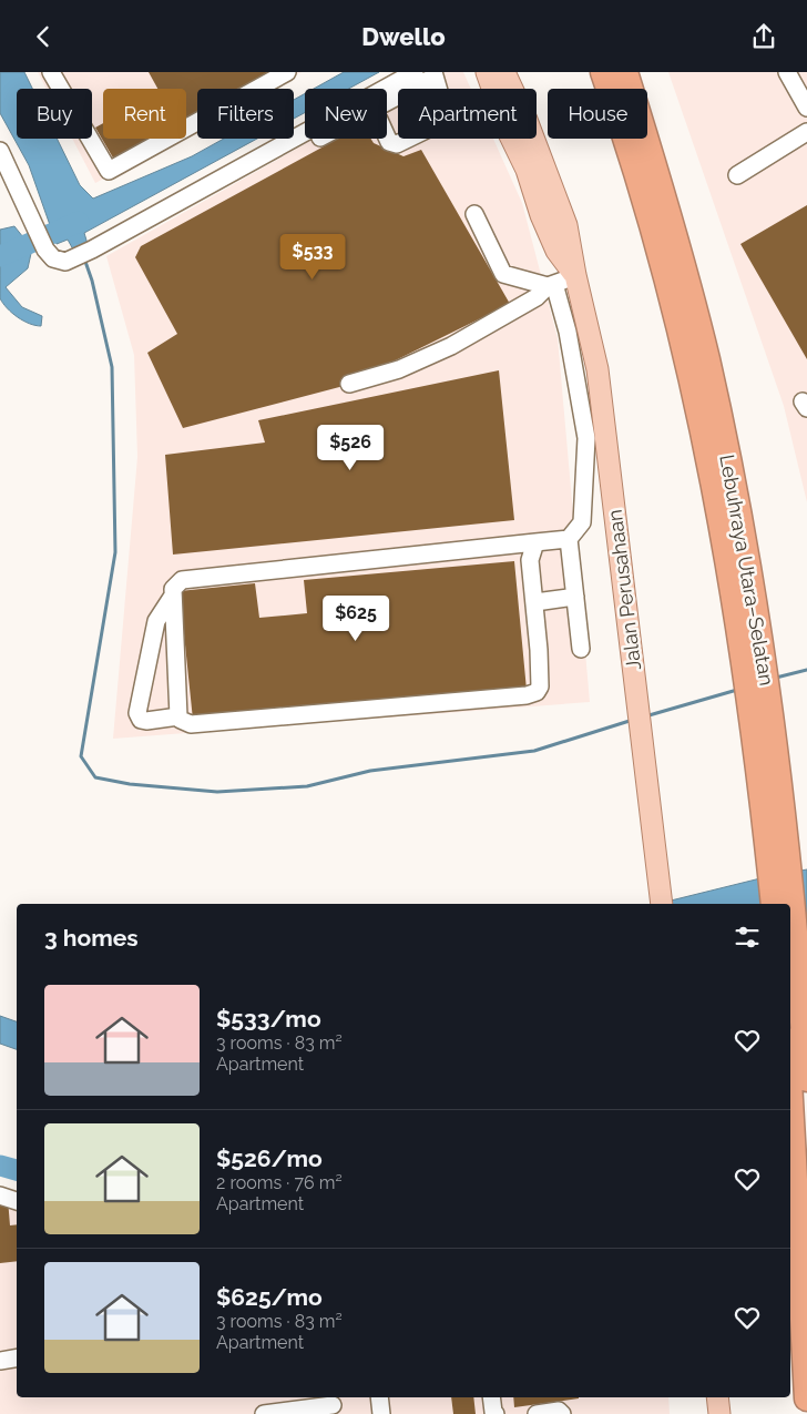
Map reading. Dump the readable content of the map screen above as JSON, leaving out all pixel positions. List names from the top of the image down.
{
  "streets": {
    "highway": ["Lebuhraya Utara–Selatan"],
    "main road": ["Jalan Perusahaan"]
  },
  "page": {
    "header": "Dwello",
    "chip": [
      "Buy",
      "Rent",
      "Filters",
      "New",
      "Apartment",
      "House"
    ],
    "price": ["$533", "$526", "$625"],
    "heading": "3 homes",
    "list": [
      {
        "name": "$533/mo",
        "note": "3 rooms · 83 m² · Apartment"
      },
      {
        "name": "$526/mo",
        "note": "2 rooms · 76 m² · Apartment"
      },
      {
        "name": "$625/mo",
        "note": "3 rooms · 83 m² · Apartment"
      }
    ]
  }
}
